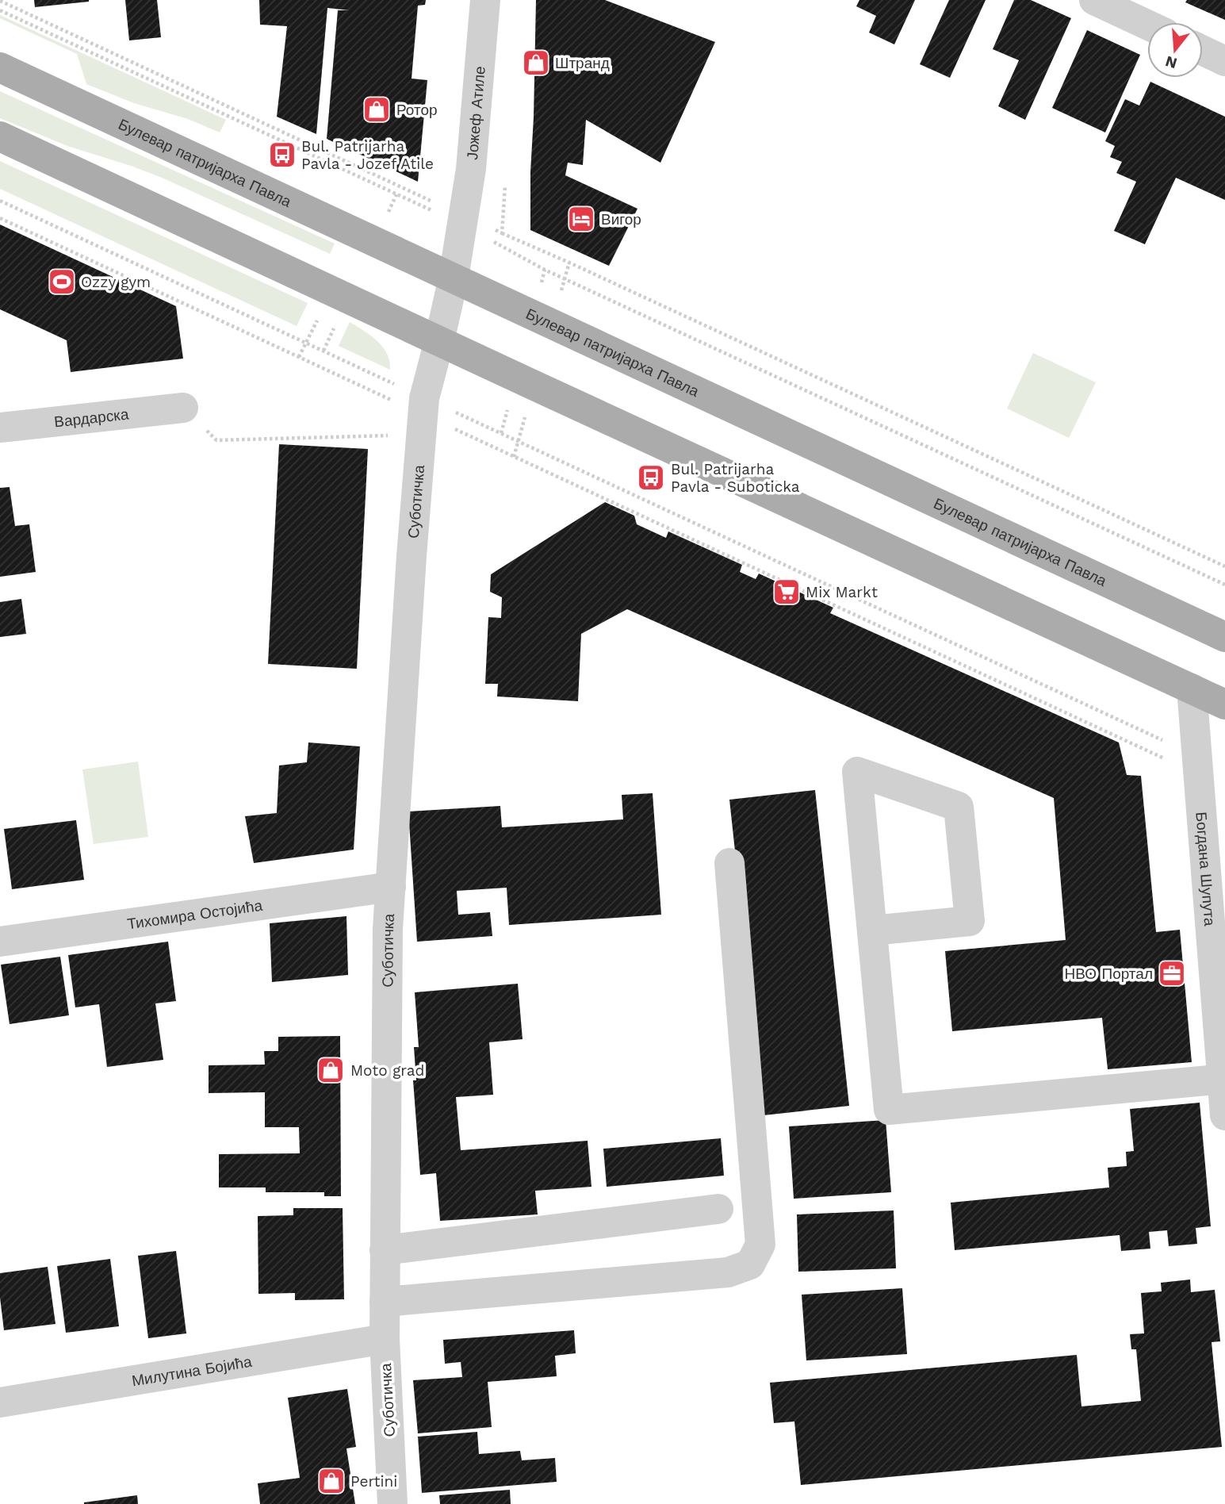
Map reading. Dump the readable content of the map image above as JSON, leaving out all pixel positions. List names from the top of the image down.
{
  "streets": {
    "main road": ["Булевар патријарха Павла"],
    "street": [
      "Јожеф Атиле",
      "Вардарска",
      "Суботичка",
      "Богдана Шупута",
      "Тихомира Остојића",
      "Милутина Бојића"
    ]
  },
  "crossings": [
    ["Јожеф Атиле", "Булевар патријарха Павла"],
    ["Јожеф Атиле", "Суботичка"],
    ["Суботичка", "Тихомира Остојића"],
    ["Суботичка", "Милутина Бојића"]
  ],
  "places": {
    "shop": [
      "Штранд",
      "Ротор",
      "Moto grad",
      "Pertini"
    ],
    "bus stop": ["Bul. Patrijarha Pavla - Jozef Atile", "Bul. Patrijarha Pavla - Suboticka"],
    "hotel": ["Вигор"],
    "sports": ["Ozzy gym"],
    "supermarket": ["Mix Markt"],
    "office": ["НВО Портал"]
  },
  "north": "bottom"
}
